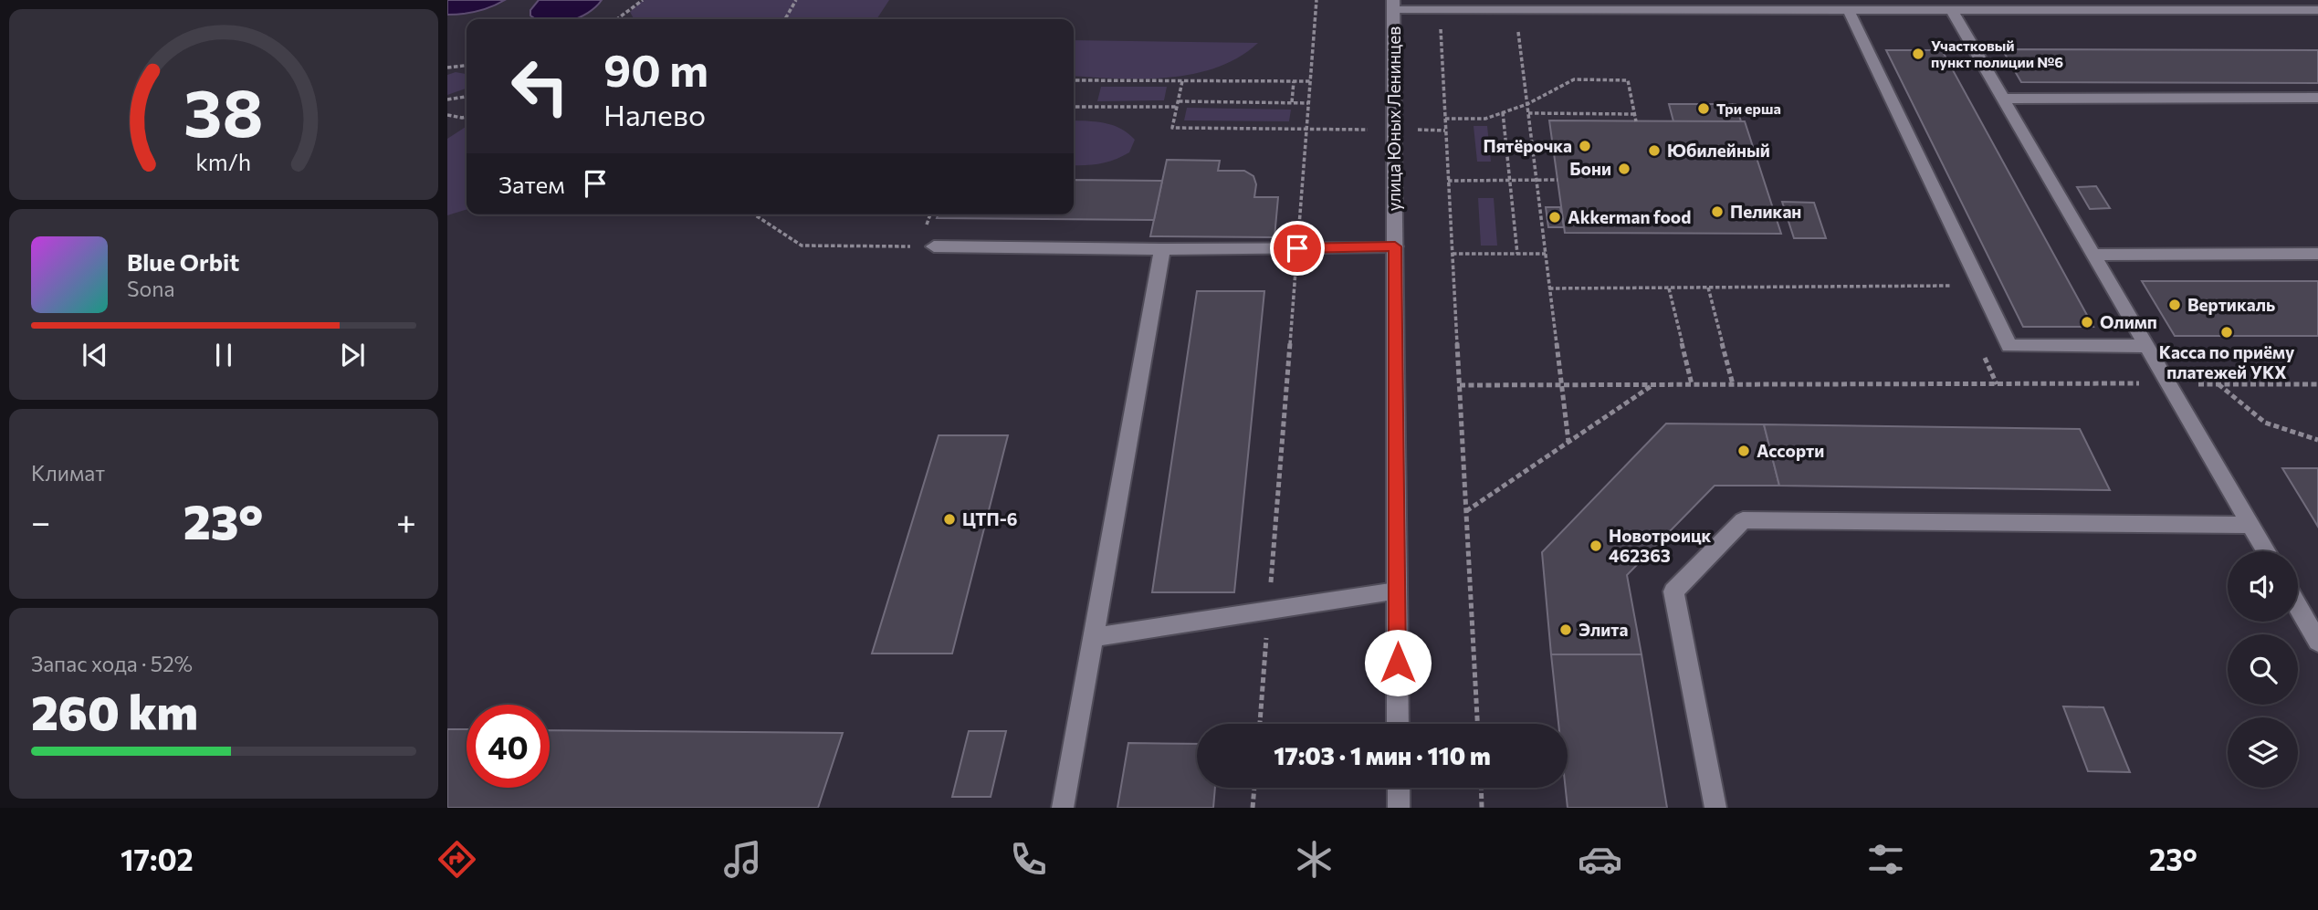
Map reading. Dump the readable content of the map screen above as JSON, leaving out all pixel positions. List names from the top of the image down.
{
  "streets": {
    "street": ["улица Юных Ленинцев"]
  },
  "places": [
    "Участковый пункт полиции №6",
    "Три ерша",
    "Пятёрочка",
    "Юбилейный",
    "Бони",
    "Пеликан",
    "Akkerman food",
    "Вертикаль",
    "Олимп",
    "Касса по приёму платежей УКХ",
    "Ассорти",
    "ЦТП-6",
    "Новотроицк 462363",
    "Элита"
  ],
  "page": {
    "turn": ["90 m", "Налево"],
    "then": "Затем",
    "song": ["Blue Orbit", "Sona"],
    "tile": [
      "Климат",
      ["Запас хода · 52%", "260 km"]
    ],
    "heat": ["−", "23°", "+"],
    "limit": "40",
    "trip": "17:03 · 1 мин · 110 m",
    "tabs": ["17:02", "23°"],
    "gauge": ["38", "km/h"]
  }
}
